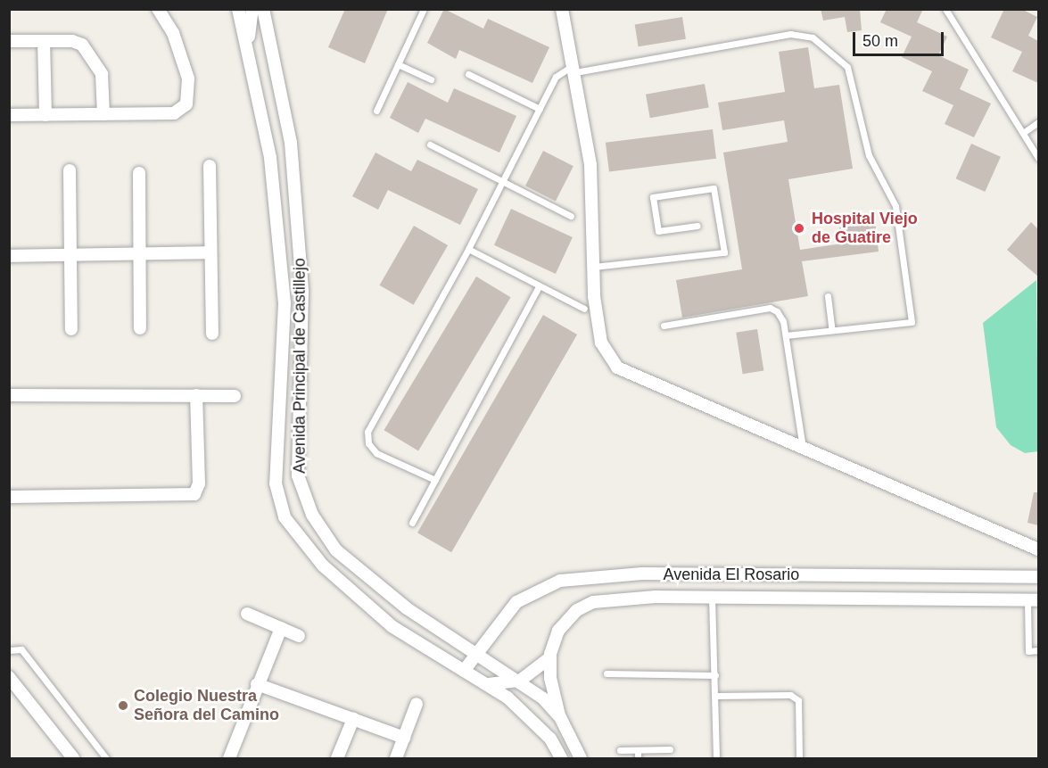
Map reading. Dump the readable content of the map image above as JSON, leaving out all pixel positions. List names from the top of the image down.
{
  "streets": {
    "street": ["Avenida Principal de Castillejo", "Avenida El Rosario"]
  },
  "crossings": [
    ["Avenida Principal de Castillejo", "Avenida El Rosario"]
  ],
  "places": ["Hospital Viejo de Guatire", "Colegio Nuestra Señora del Camino"],
  "scale_bar": "50 m"
}
